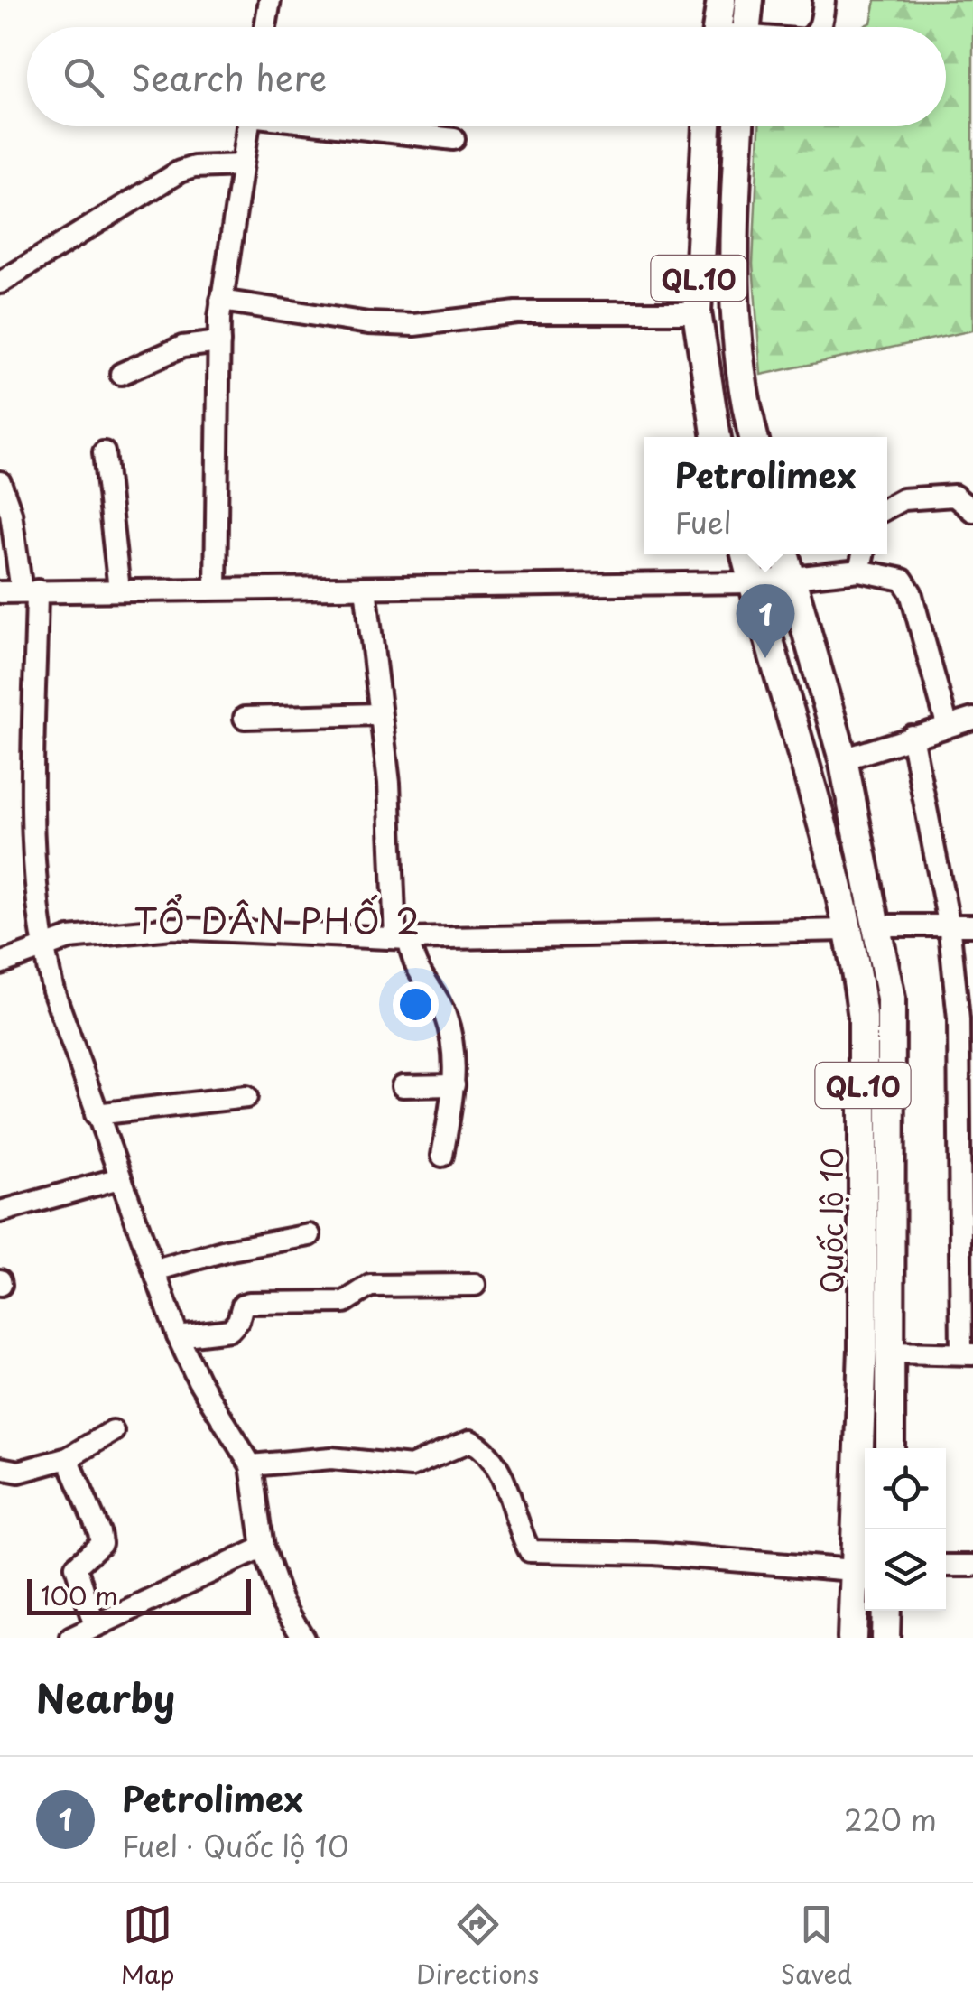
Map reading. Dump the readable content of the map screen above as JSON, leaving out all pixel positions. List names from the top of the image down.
{
  "streets": {
    "highway": ["QL.10", "Quốc lộ 10"]
  },
  "districts": ["TỔ DÂN PHỐ 2"],
  "scale_bar": "100 m",
  "page": {
    "search": "Search here",
    "popup": ["Petrolimex", "Fuel"],
    "pins": "1",
    "scale": "100 m",
    "heading": "Nearby",
    "list": [
      {
        "mark": "1",
        "name": "Petrolimex",
        "note": "Fuel · Quốc lộ 10",
        "value": "220 m"
      }
    ],
    "nav": ["Map", "Directions", "Saved"]
  }
}
